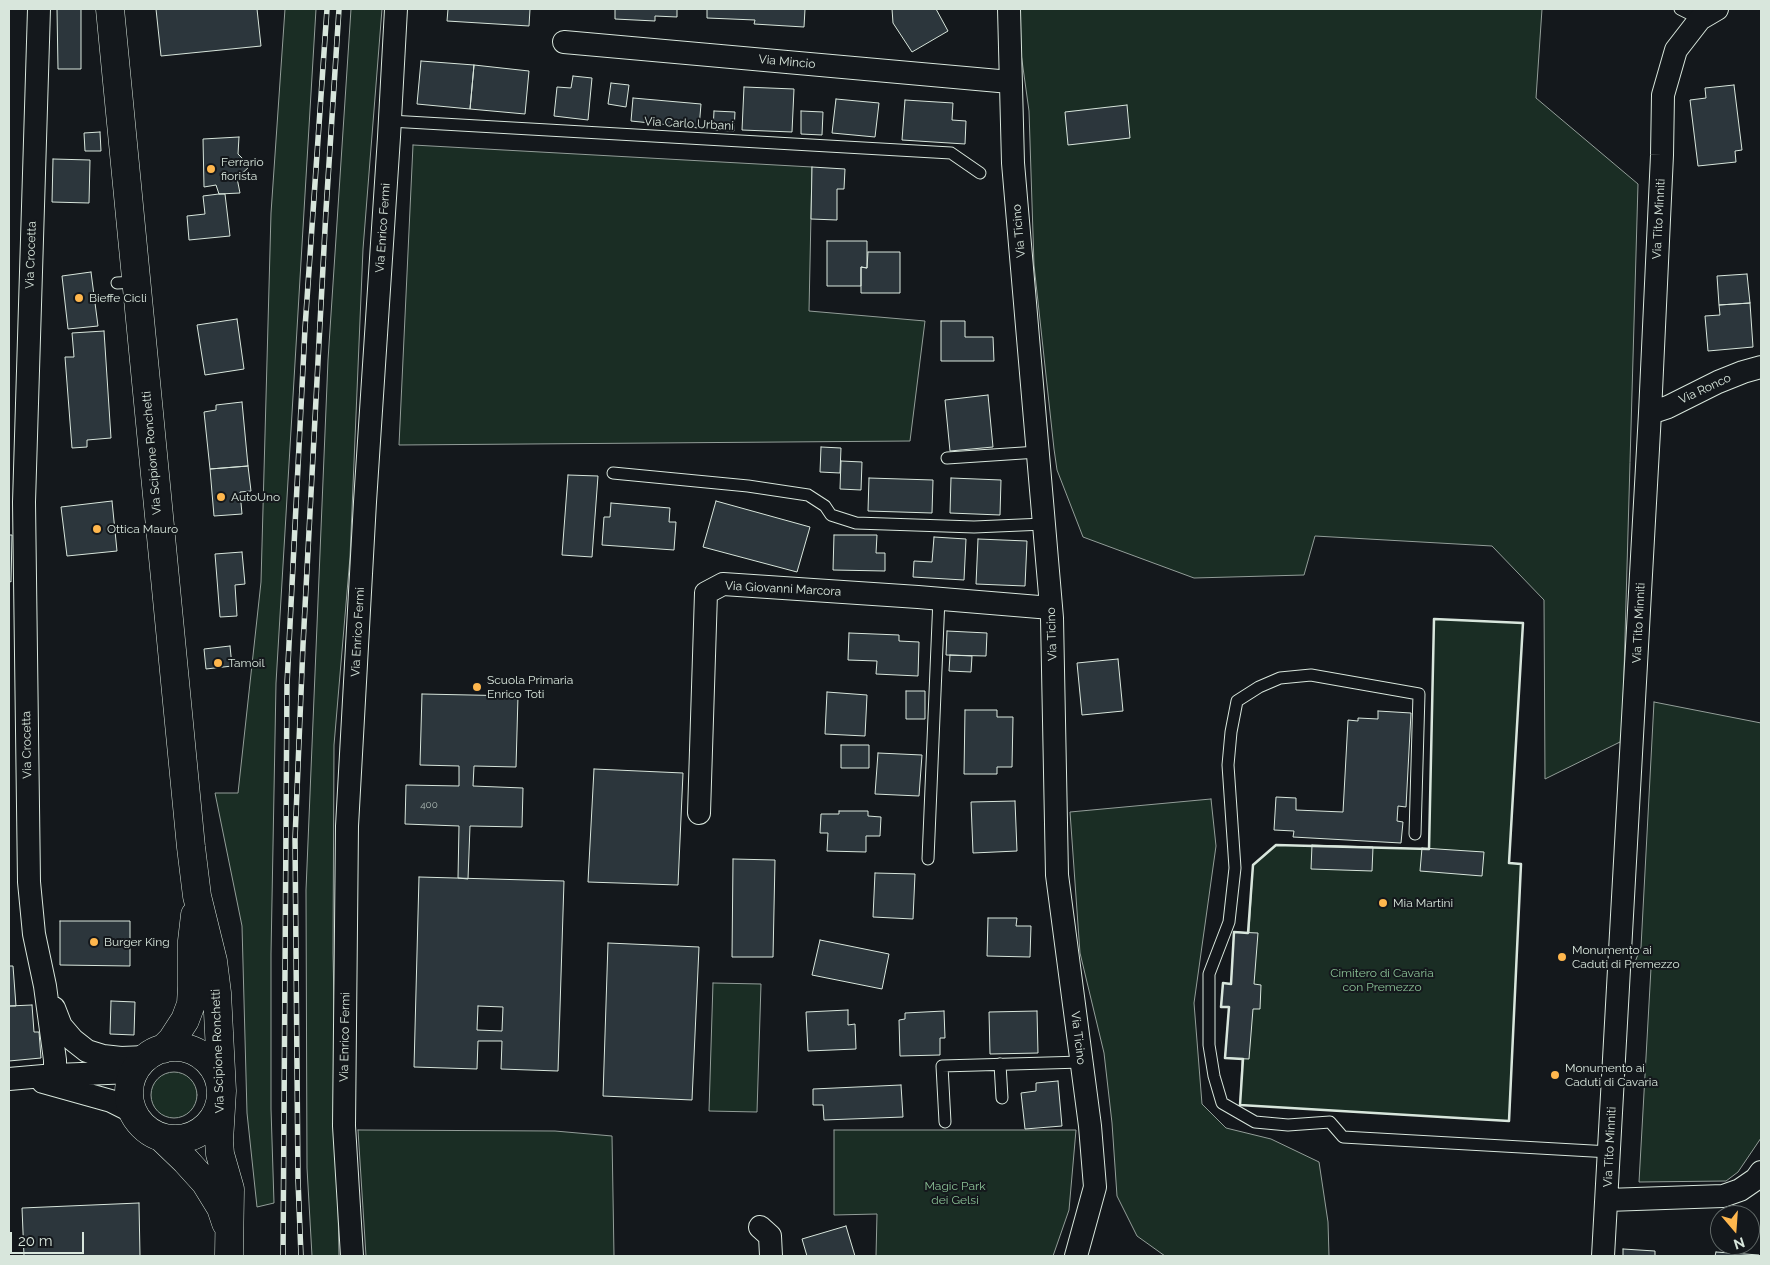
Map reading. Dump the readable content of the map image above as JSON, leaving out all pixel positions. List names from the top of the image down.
{
  "streets": {
    "main road": ["Via Scipione Ronchetti"],
    "street": [
      "Via Mincio",
      "Via Tito Minniti",
      "Via Enrico Fermi",
      "Via Ticino",
      "Via Crocetta",
      "Via Ronco",
      "Via Giovanni Marcora"
    ],
    "lane": ["Via Carlo Urbani"]
  },
  "crossings": [
    ["Via Mincio", "Via Ticino"],
    ["Via Carlo Urbani", "Via Enrico Fermi"],
    ["Via Tito Minniti", "Via Ronco"],
    ["Via Ticino", "Via Giovanni Marcora"],
    ["Via Crocetta", "Via Scipione Ronchetti"]
  ],
  "parks": ["Cimitero di Cavaria con Premezzo", "Magic Park dei Gelsi"],
  "places": [
    "Ferrario fiorista",
    "Bieffe Cicli",
    "AutoUno",
    "Ottica Mauro",
    "Tamoil",
    "Scuola Primaria Enrico Toti",
    "Mia Martini",
    "Burger King",
    "Monumento ai Caduti di Premezzo",
    "Monumento ai Caduti di Cavaria"
  ],
  "house_numbers": ["400"],
  "scale_bar": "20 m",
  "north": "bottom"
}
